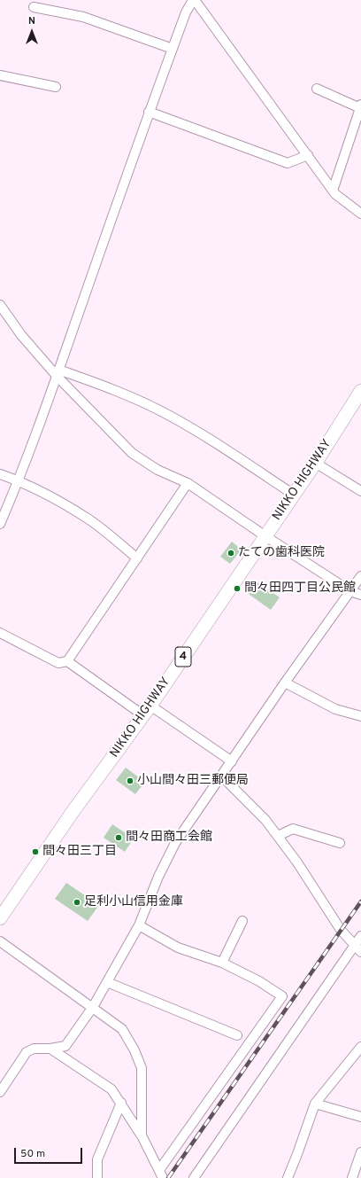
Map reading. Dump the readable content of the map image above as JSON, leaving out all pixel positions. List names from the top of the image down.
{
  "streets": {
    "highway": ["NIKKO HIGHWAY", "4"]
  },
  "places": [
    "たての歯科医院",
    "間々田四丁目公民館",
    "小山間々田三郵便局",
    "間々田商工会館",
    "間々田三丁目",
    "足利小山信用金庫"
  ],
  "scale_bar": "50 m",
  "north": "top"
}
